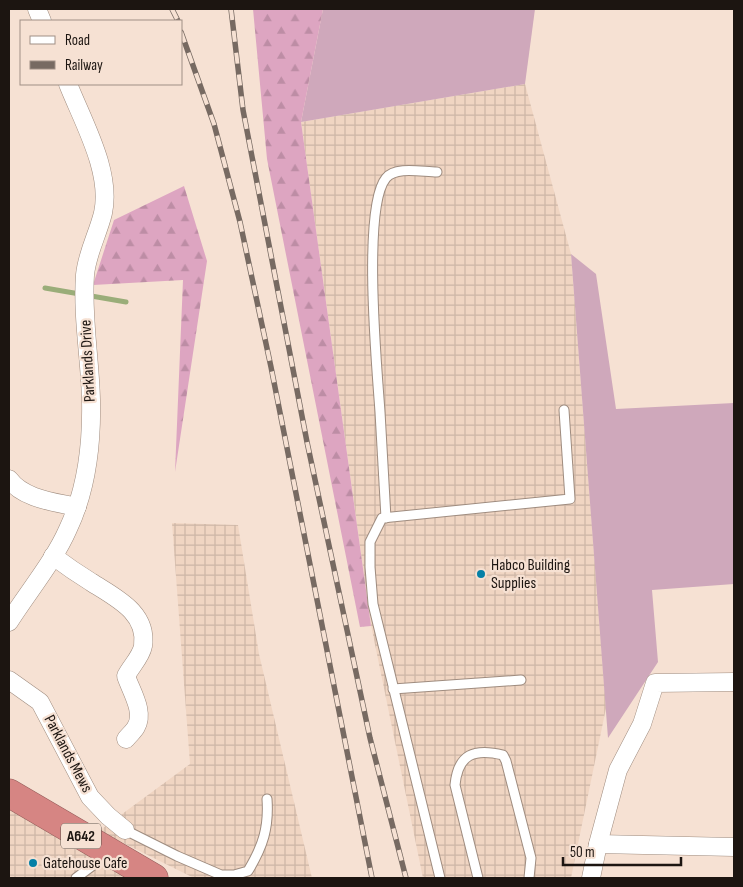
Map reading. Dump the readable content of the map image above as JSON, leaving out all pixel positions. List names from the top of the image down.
{
  "streets": {
    "highway": ["A642"],
    "street": ["Parklands Drive", "Parklands Mews"]
  },
  "places": ["Habco Building Supplies", "Gatehouse Cafe"],
  "legend": ["Road", "Railway"],
  "scale_bar": "50 m"
}
